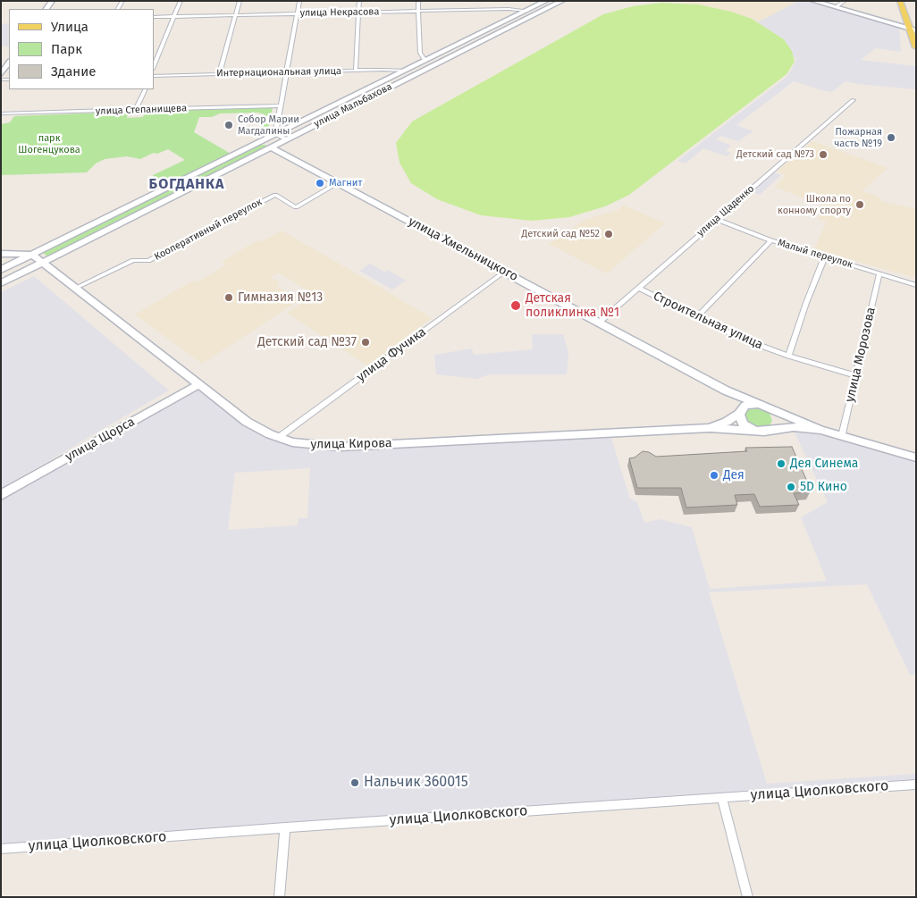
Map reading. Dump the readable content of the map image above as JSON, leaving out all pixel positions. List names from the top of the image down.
{
  "streets": {
    "main road": [
      "улица Мальбахова",
      "улица Хмельницкого",
      "улица Щорса",
      "улица Кирова"
    ],
    "street": [
      "улица Некрасова",
      "Интернациональная улица",
      "улица Степанищева",
      "улица Щаденко",
      "Кооперативный переулок",
      "Малый переулок",
      "Строительная улица",
      "улица Фучика",
      "улица Морозова",
      "улица Циолковского"
    ]
  },
  "crossings": [
    ["улица Некрасова", "улица Мальбахова"],
    ["Интернациональная улица", "улица Мальбахова"],
    ["улица Мальбахова", "улица Хмельницкого"],
    ["улица Мальбахова", "улица Кирова"],
    ["улица Щаденко", "улица Хмельницкого"],
    ["улица Щаденко", "Малый переулок"],
    ["улица Щаденко", "Строительная улица"],
    ["Кооперативный переулок", "улица Хмельницкого"],
    ["Кооперативный переулок", "улица Кирова"],
    ["улица Хмельницкого", "улица Фучика"],
    ["Малый переулок", "улица Морозова"],
    ["Строительная улица", "улица Морозова"],
    ["улица Фучика", "улица Кирова"],
    ["улица Щорса", "улица Кирова"]
  ],
  "districts": ["БОГДАНКА"],
  "parks": ["парк Шогенцукова"],
  "places": [
    "Собор Марии Магдалины",
    "Пожарная часть №19",
    "Детский сад №73",
    "Магнит",
    "Школа по конному спорту",
    "Детский сад №52",
    "Гимназия №13",
    "Детская поликлинка №1",
    "Детский сад №37",
    "Дея Синема",
    "Дея",
    "5D Кино",
    "Нальчик 360015"
  ],
  "legend": ["Улица", "Парк", "Здание"]
}
